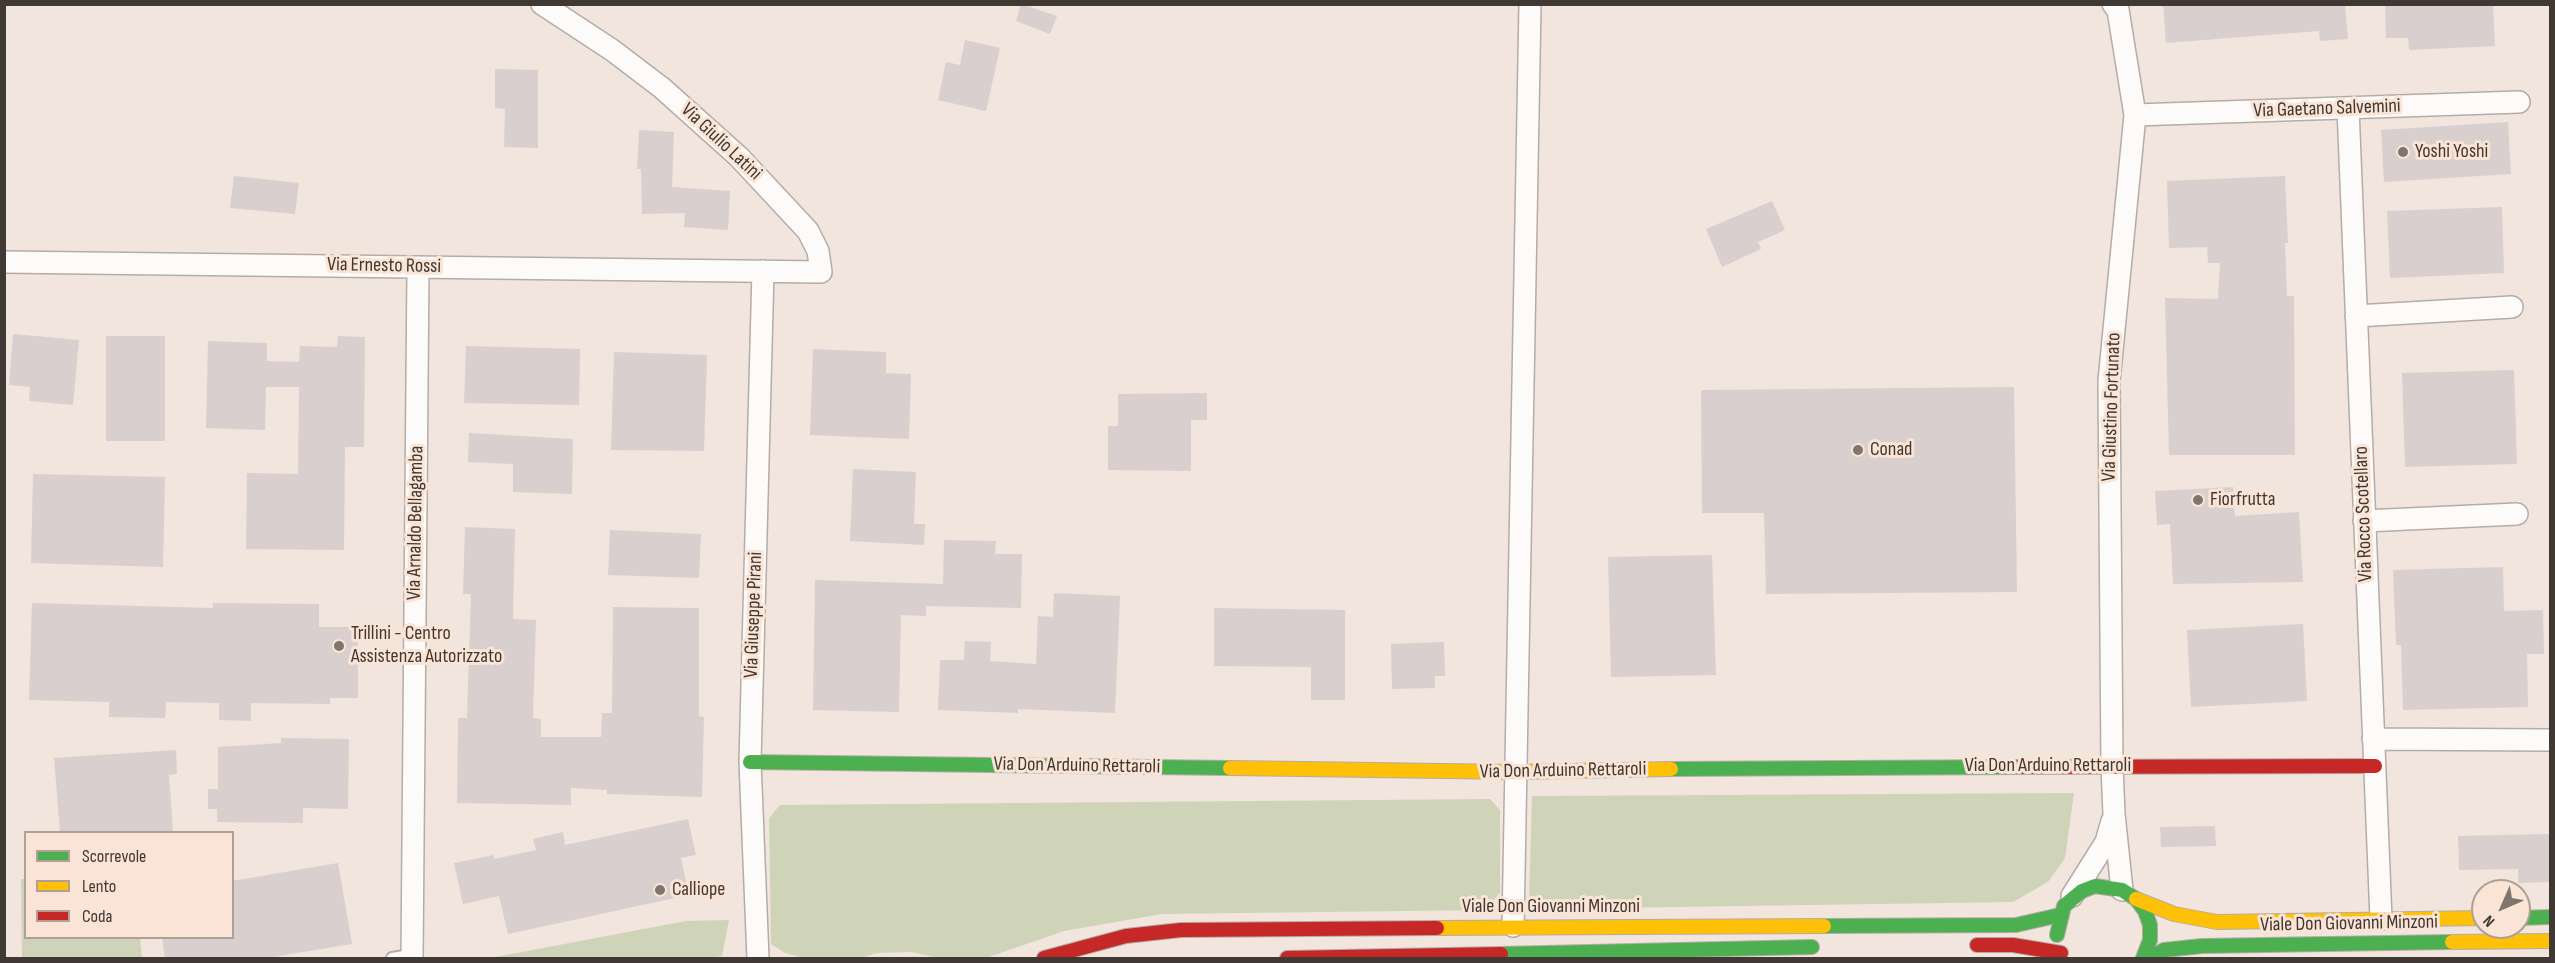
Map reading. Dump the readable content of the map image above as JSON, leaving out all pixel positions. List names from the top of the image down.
{
  "streets": {
    "main road": ["Via Don Arduino Rettaroli", "Viale Don Giovanni Minzoni"],
    "street": [
      "Via Gaetano Salvemini",
      "Via Giulio Latini",
      "Via Ernesto Rossi",
      "Via Giustino Fortunato",
      "Via Rocco Scotellaro",
      "Via Arnaldo Bellagamba",
      "Via Giuseppe Pirani"
    ]
  },
  "crossings": [
    ["Via Gaetano Salvemini", "Via Giustino Fortunato"],
    ["Via Gaetano Salvemini", "Via Rocco Scotellaro"],
    ["Via Giulio Latini", "Via Ernesto Rossi"],
    ["Via Giulio Latini", "Via Giuseppe Pirani"],
    ["Via Ernesto Rossi", "Via Arnaldo Bellagamba"],
    ["Via Ernesto Rossi", "Via Giuseppe Pirani"],
    ["Via Giustino Fortunato", "Via Don Arduino Rettaroli"],
    ["Via Giustino Fortunato", "Viale Don Giovanni Minzoni"],
    ["Via Rocco Scotellaro", "Via Don Arduino Rettaroli"],
    ["Via Rocco Scotellaro", "Viale Don Giovanni Minzoni"],
    ["Via Giuseppe Pirani", "Via Don Arduino Rettaroli"]
  ],
  "places": [
    "Yoshi Yoshi",
    "Conad",
    "Fiorfrutta",
    "Trillini - Centro Assistenza Autorizzato",
    "Calliope"
  ],
  "legend": ["Scorrevole", "Lento", "Coda"],
  "north": "bottom left"
}
